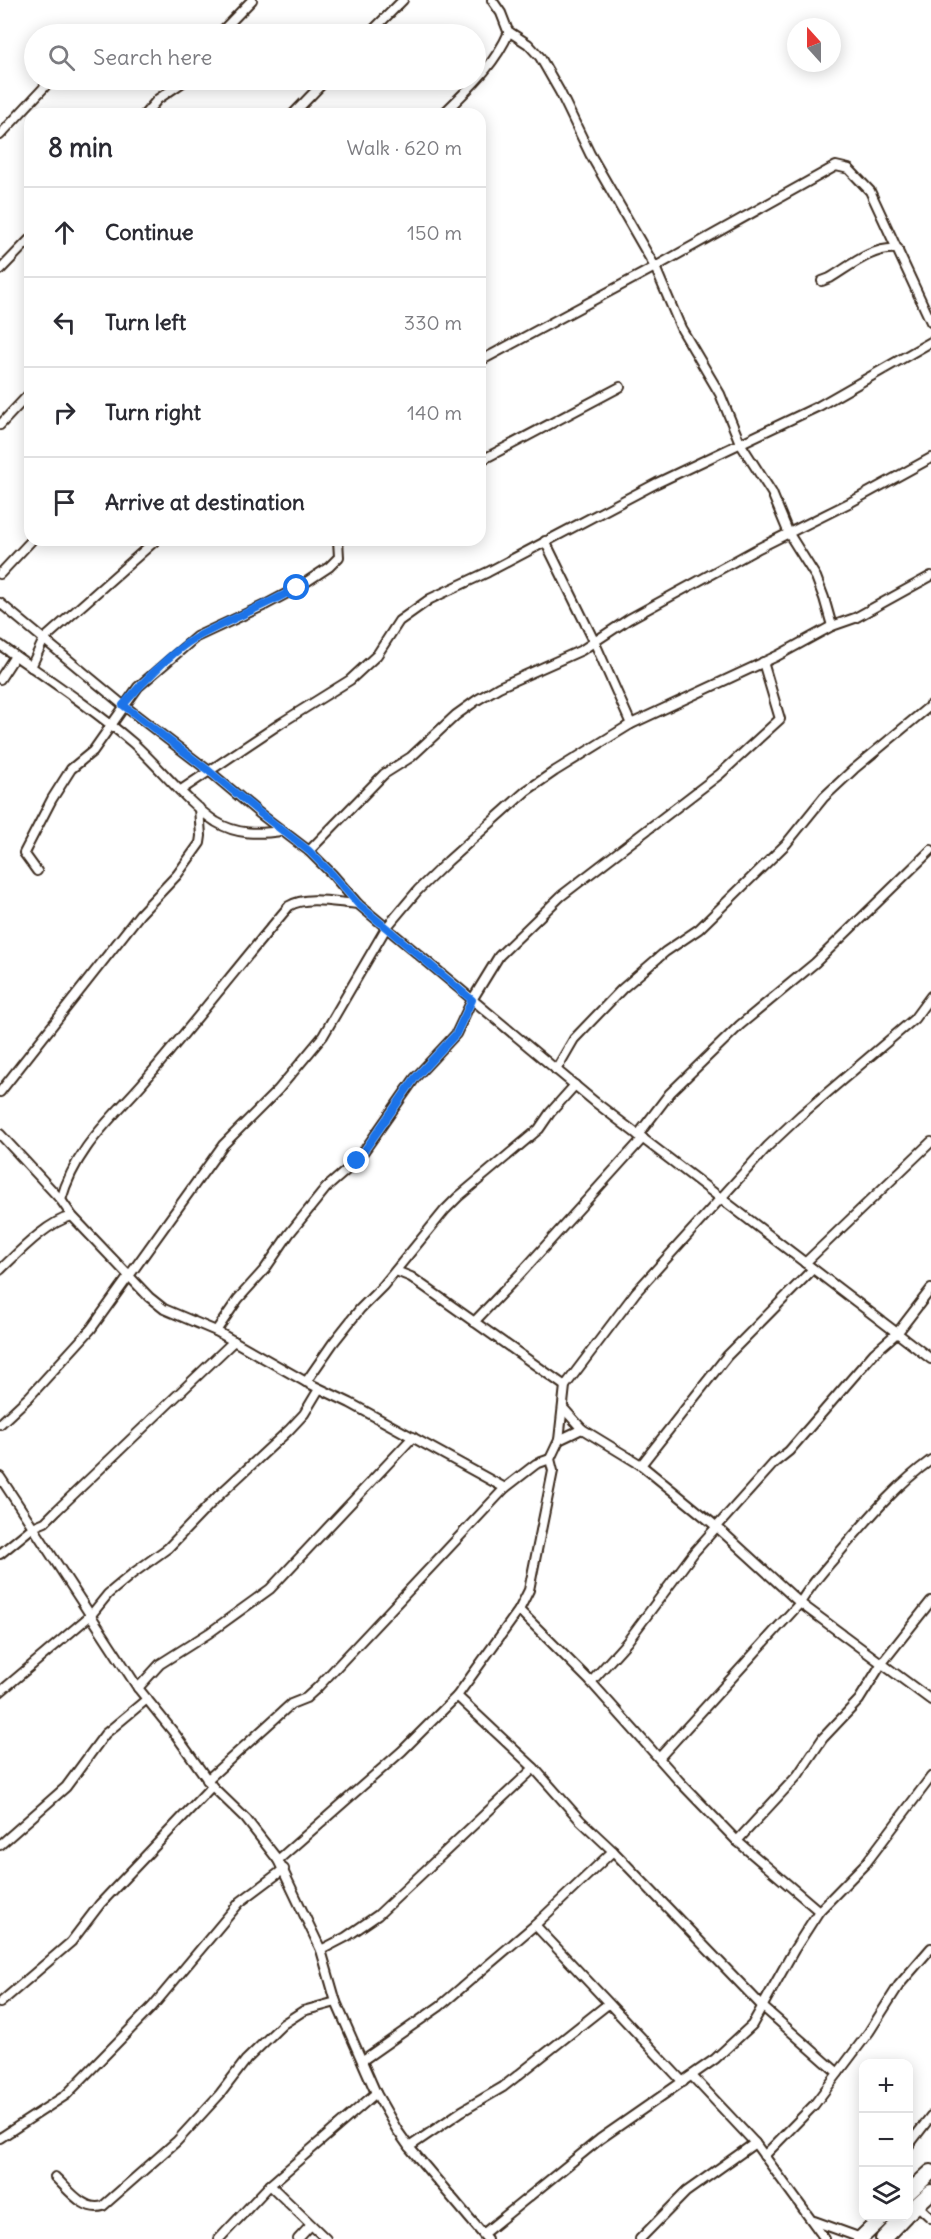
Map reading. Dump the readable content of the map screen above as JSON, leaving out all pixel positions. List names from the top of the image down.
{
  "north": "top",
  "page": {
    "search": "Search here",
    "heading": ["8 min", "Walk · 620 m"],
    "list": [
      ["Continue", "150 m"],
      ["Turn left", "330 m"],
      ["Turn right", "140 m"],
      "Arrive at destination"
    ],
    "map_buttons": ["+", "−"]
  }
}
